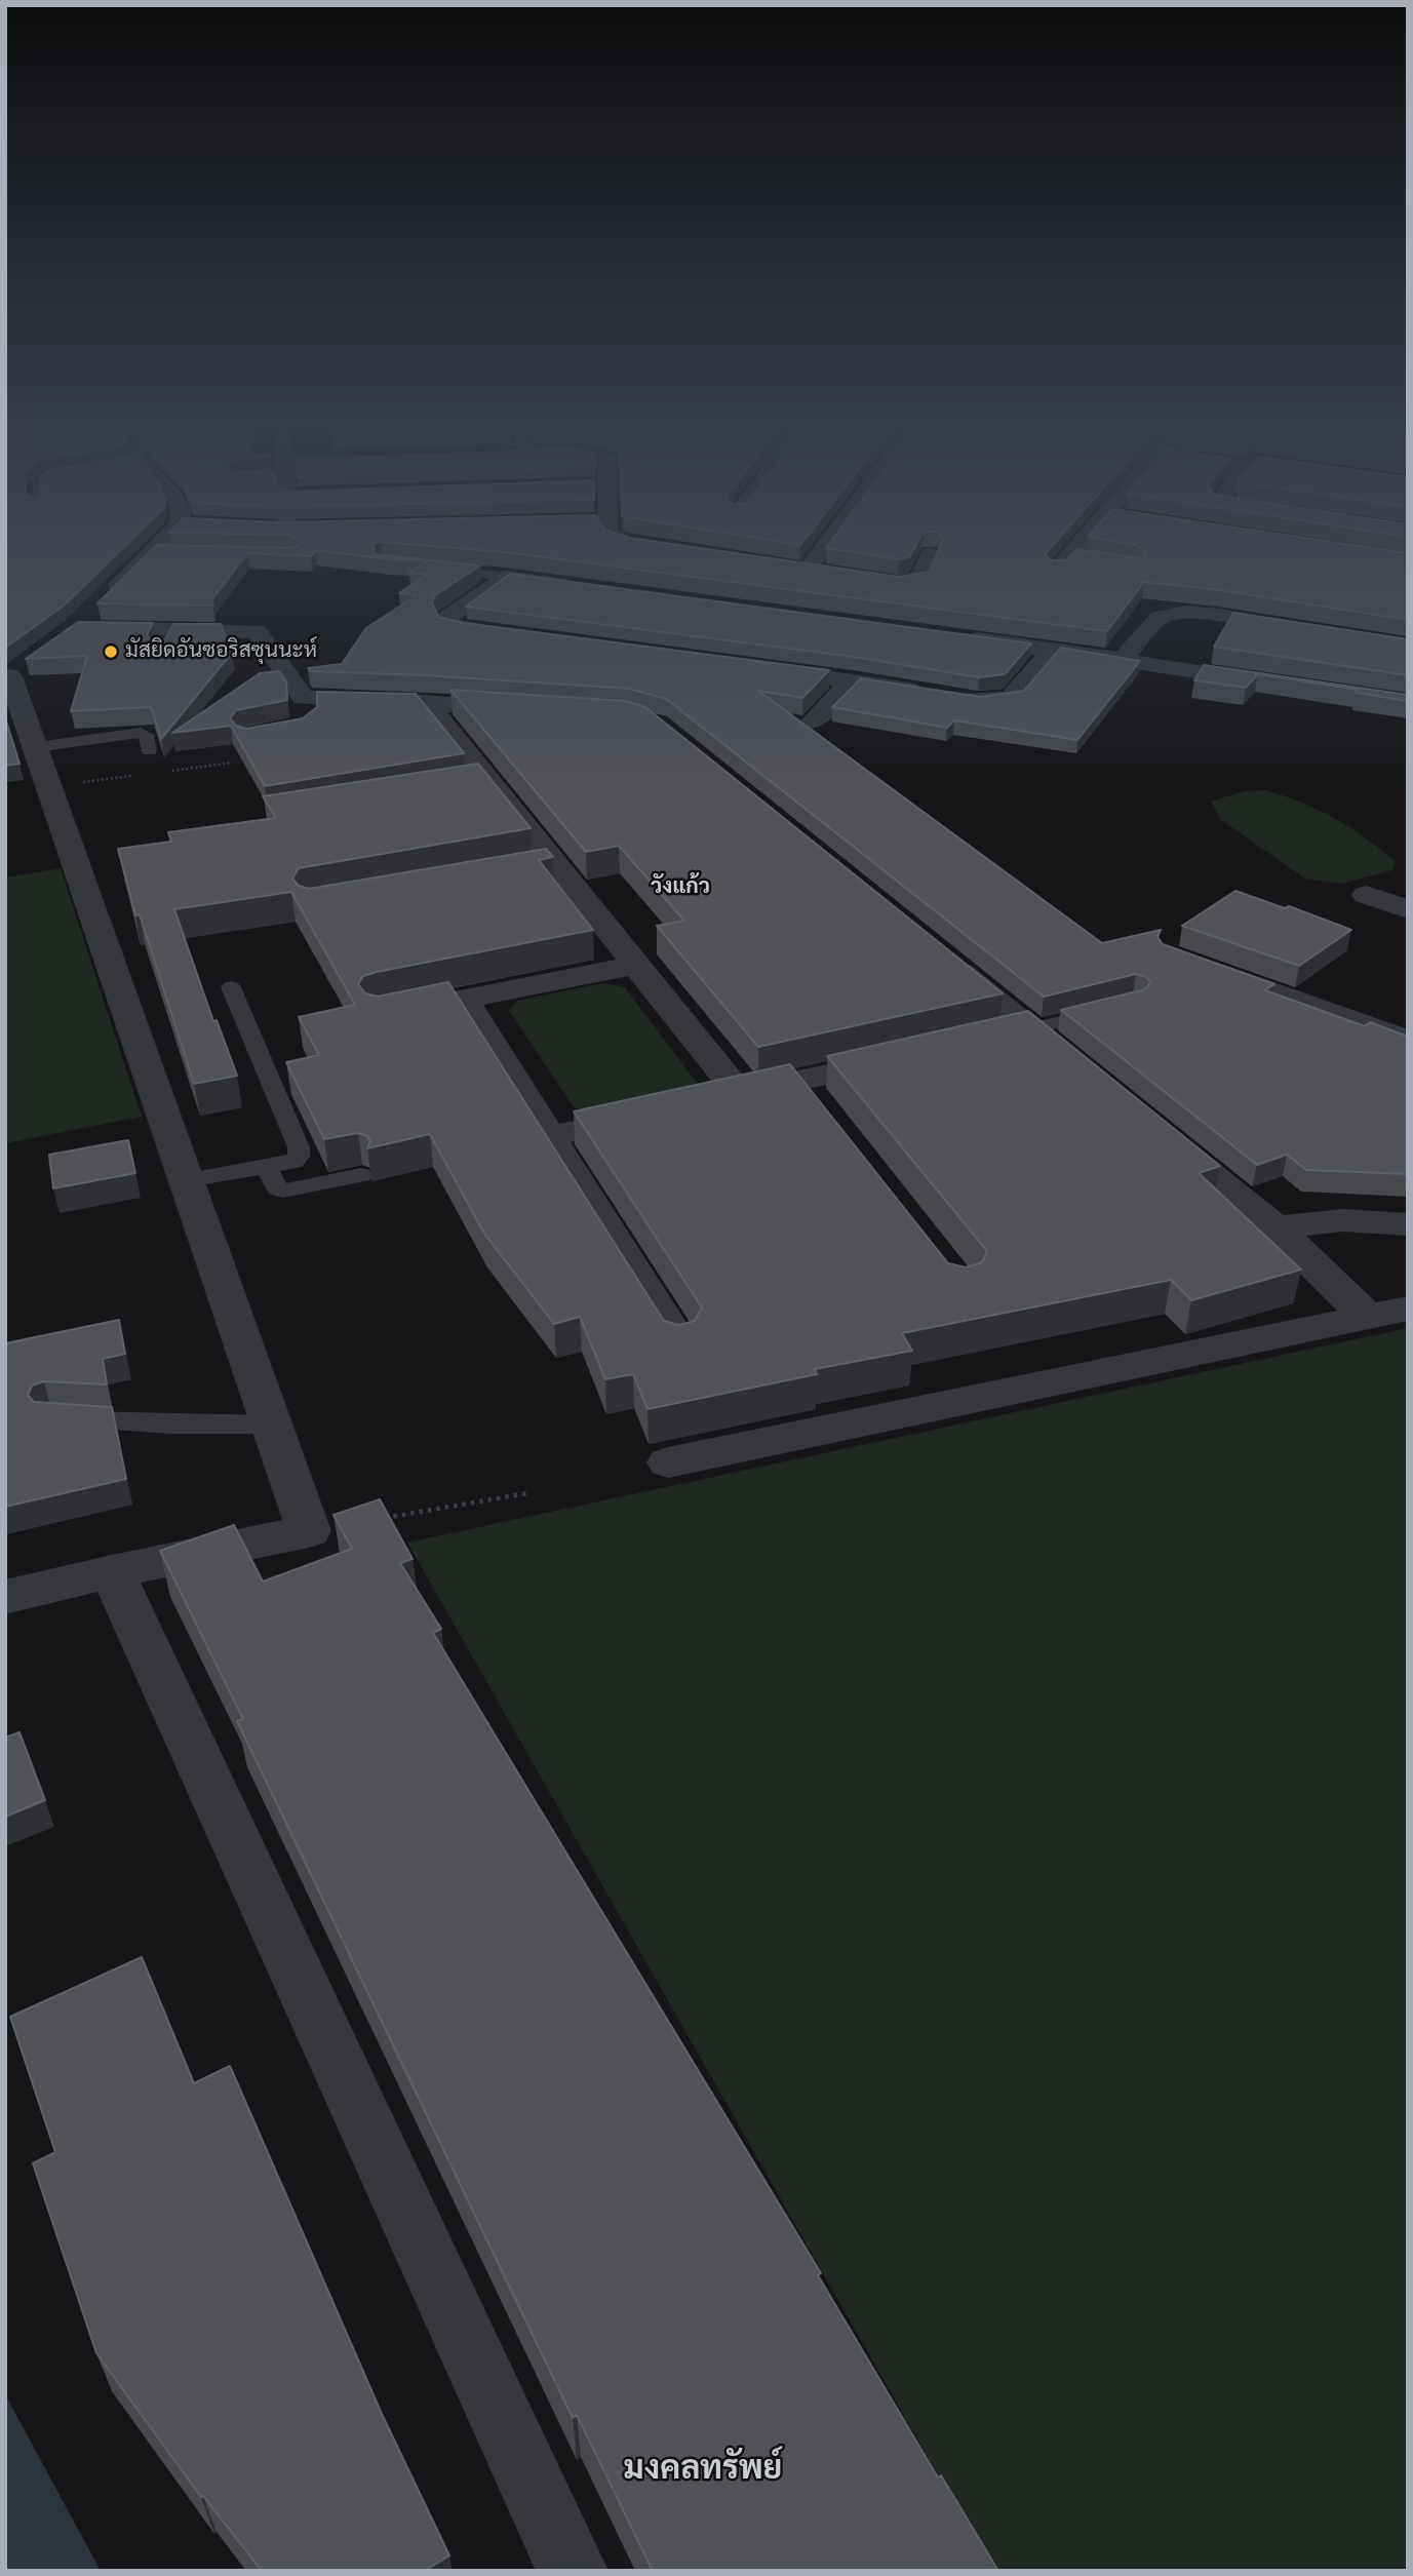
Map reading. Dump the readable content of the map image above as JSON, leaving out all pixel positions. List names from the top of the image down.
{
  "districts": ["วังแก้ว", "มงคลทรัพย์"],
  "places": ["มัสยิดอันซอริสซุนนะห์"]
}
